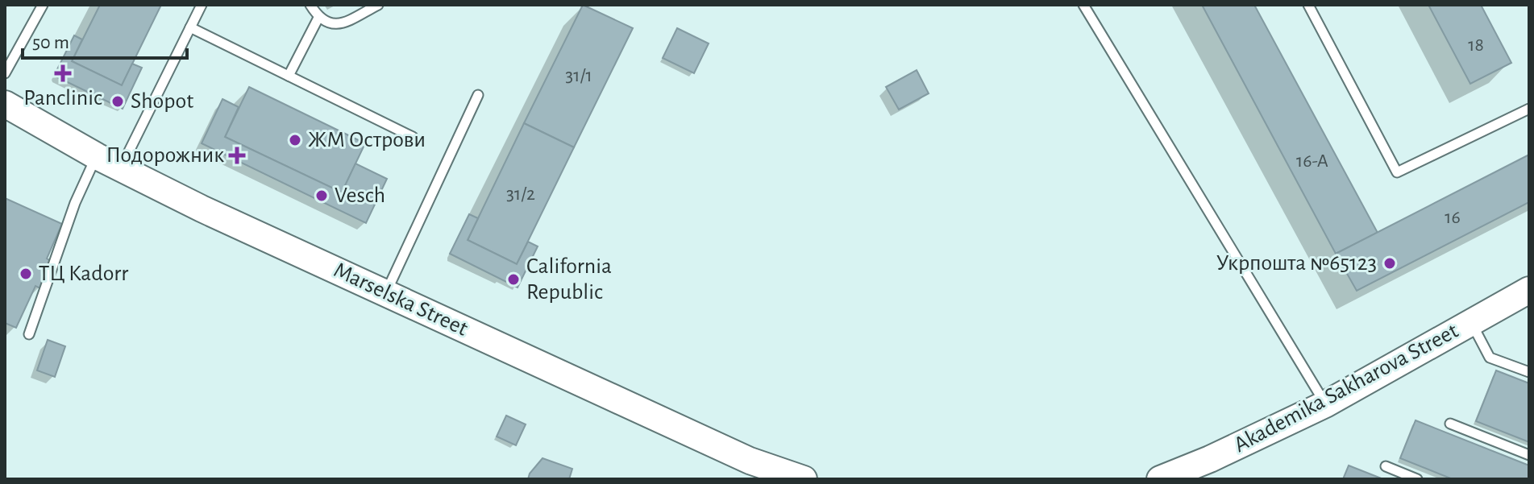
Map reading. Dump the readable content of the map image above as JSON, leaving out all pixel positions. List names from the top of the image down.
{
  "streets": {
    "street": ["Marselska Street", "Akademika Sakharova Street"]
  },
  "places": {
    "health": ["Panclinic", "Подорожник"],
    "other": [
      "Shopot",
      "ЖМ Острови",
      "Vesch",
      "Укрпошта №65123",
      "ТЦ Kadorr",
      "California Republic"
    ]
  },
  "house_numbers": [
    "18",
    "31/1",
    "16-А",
    "31/2",
    "16"
  ],
  "scale_bar": "50 m"
}
